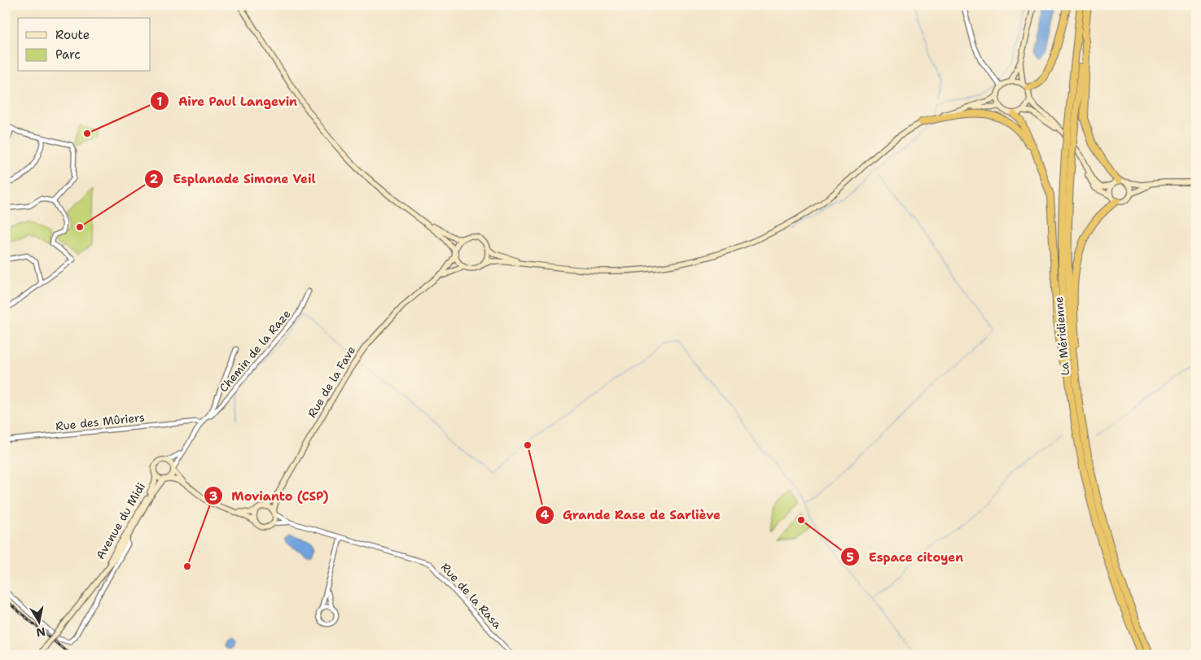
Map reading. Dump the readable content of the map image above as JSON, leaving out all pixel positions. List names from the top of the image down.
{
  "streets": {
    "highway": ["La Méridienne"],
    "main road": ["Rue de la Fave", "Avenue du Midi"],
    "street": ["Chemin de la Raze", "Rue des Mûriers", "Rue de la Rasa"]
  },
  "places": [
    "Aire Paul Langevin",
    "Esplanade Simone Veil",
    "Grande Rase de Sarliève",
    "Espace citoyen",
    "Movianto (CSP)"
  ],
  "legend": ["Route", "Parc"],
  "north": "bottom"
}
